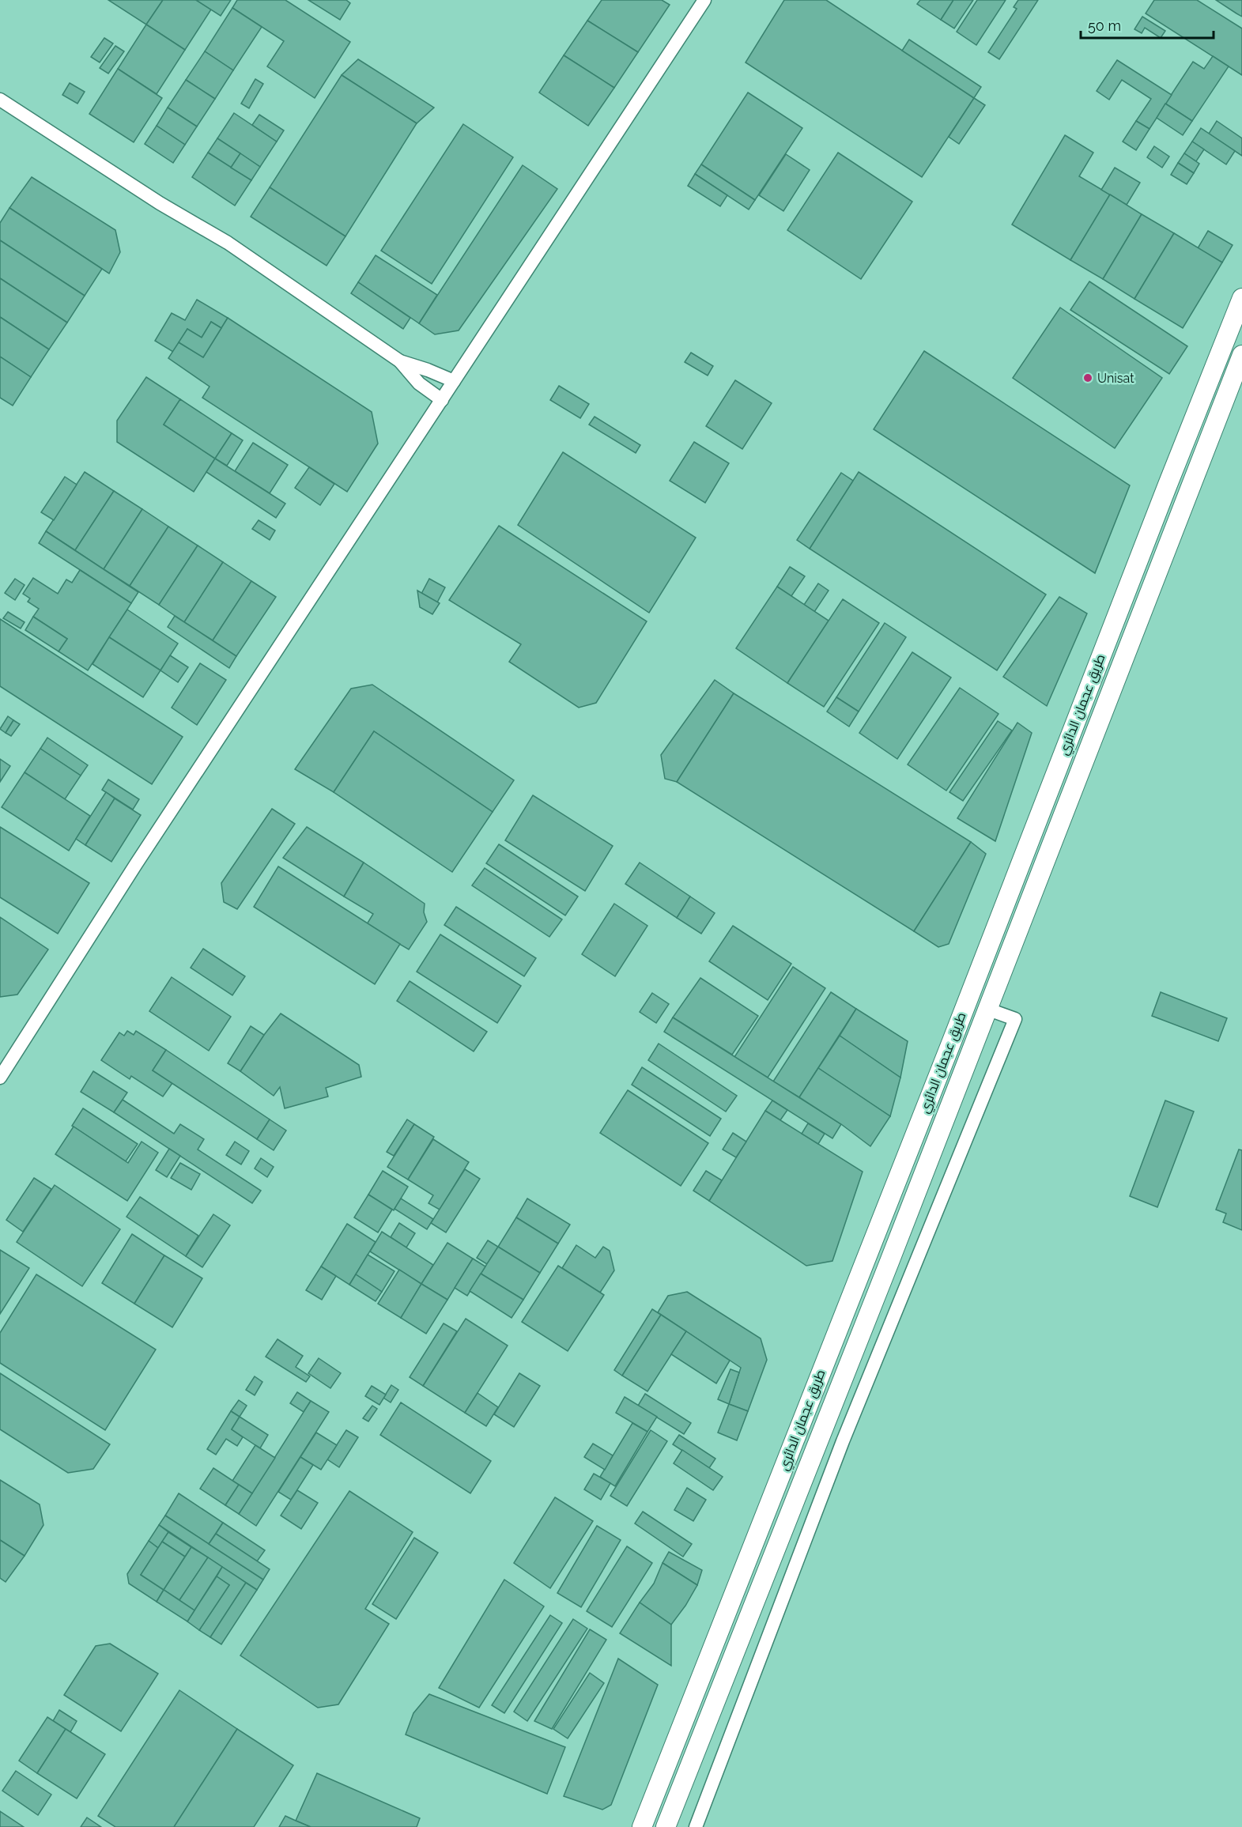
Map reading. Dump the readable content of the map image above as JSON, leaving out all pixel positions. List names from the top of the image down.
{
  "streets": {
    "main road": ["طريق عجمان الدائري"]
  },
  "places": ["Unisat"],
  "scale_bar": "50 m"
}
